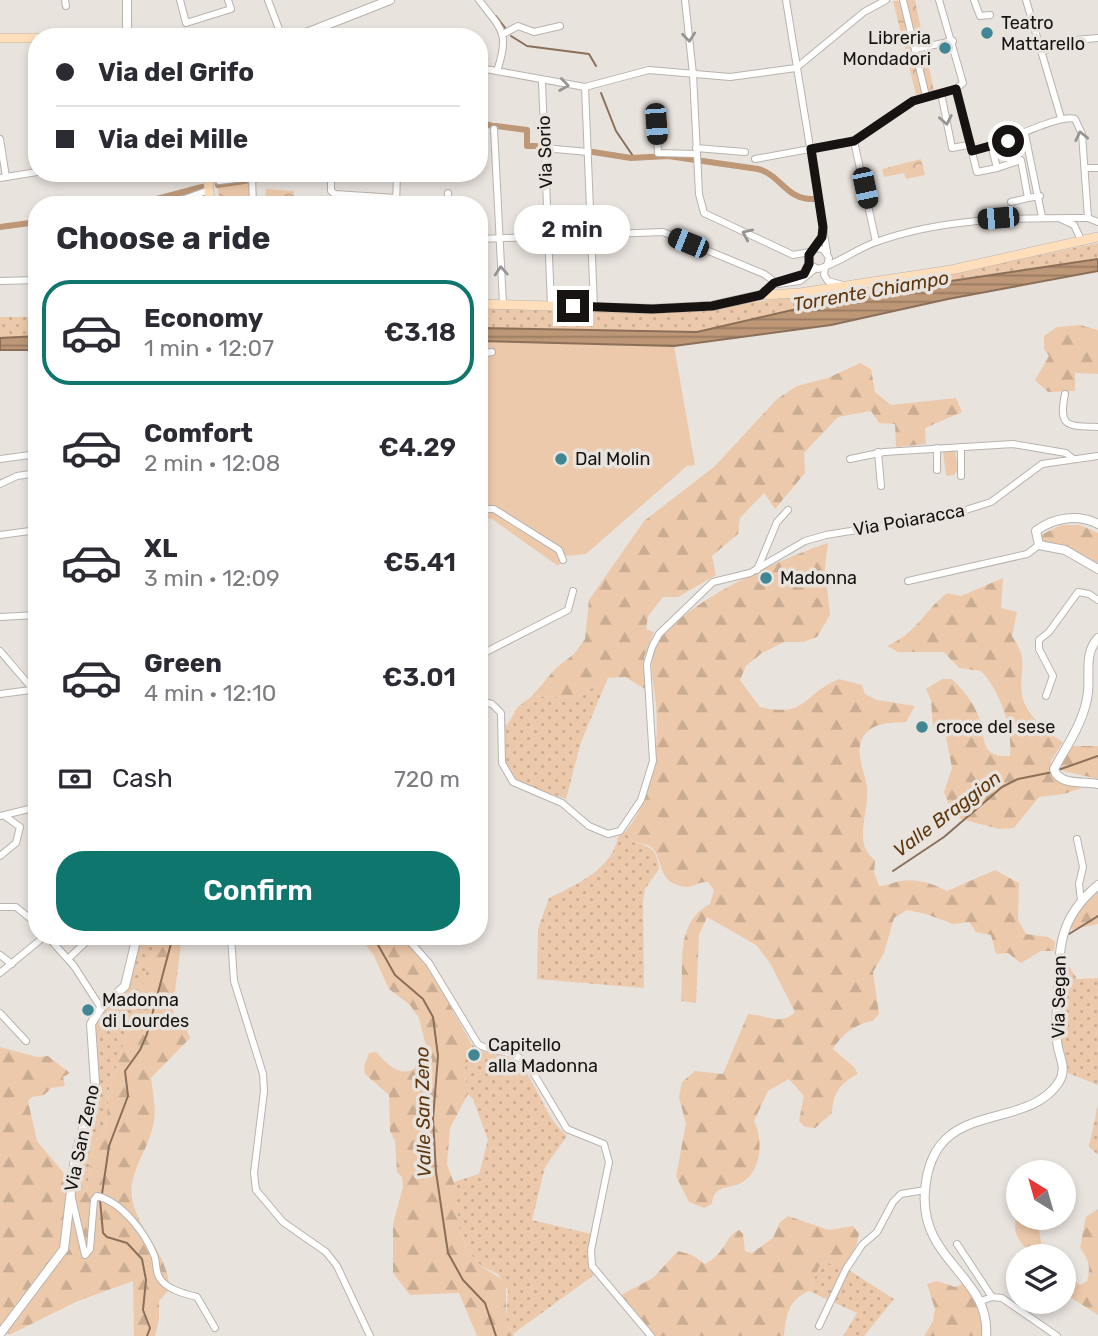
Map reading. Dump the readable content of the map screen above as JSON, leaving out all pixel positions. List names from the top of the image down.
{
  "streets": {
    "street": [
      "Via Sorio",
      "Via Poiaracca",
      "Via Segan",
      "Via San Zeno"
    ]
  },
  "water": ["Torrente Chiampo", "Valle Braggion", "Valle San Zeno"],
  "places": [
    "Teatro Mattarello",
    "Libreria Mondadori",
    "Dal Molin",
    "Madonna",
    "croce del sese",
    "Madonna di Lourdes",
    "Capitello alla Madonna"
  ],
  "north": "top left",
  "page": {
    "banner": ["Via del Grifo", "Via dei Mille"],
    "heading": "Choose a ride",
    "bubble": "2 min",
    "list": [
      {
        "name": "Economy",
        "note": "1 min · 12:07",
        "value": "€3.18"
      },
      {
        "name": "Comfort",
        "note": "2 min · 12:08",
        "value": "€4.29"
      },
      {
        "name": "XL",
        "note": "3 min · 12:09",
        "value": "€5.41"
      },
      {
        "name": "Green",
        "note": "4 min · 12:10",
        "value": "€3.01"
      }
    ],
    "pay": ["Cash", "720 m"],
    "buttons": "Confirm"
  }
}
